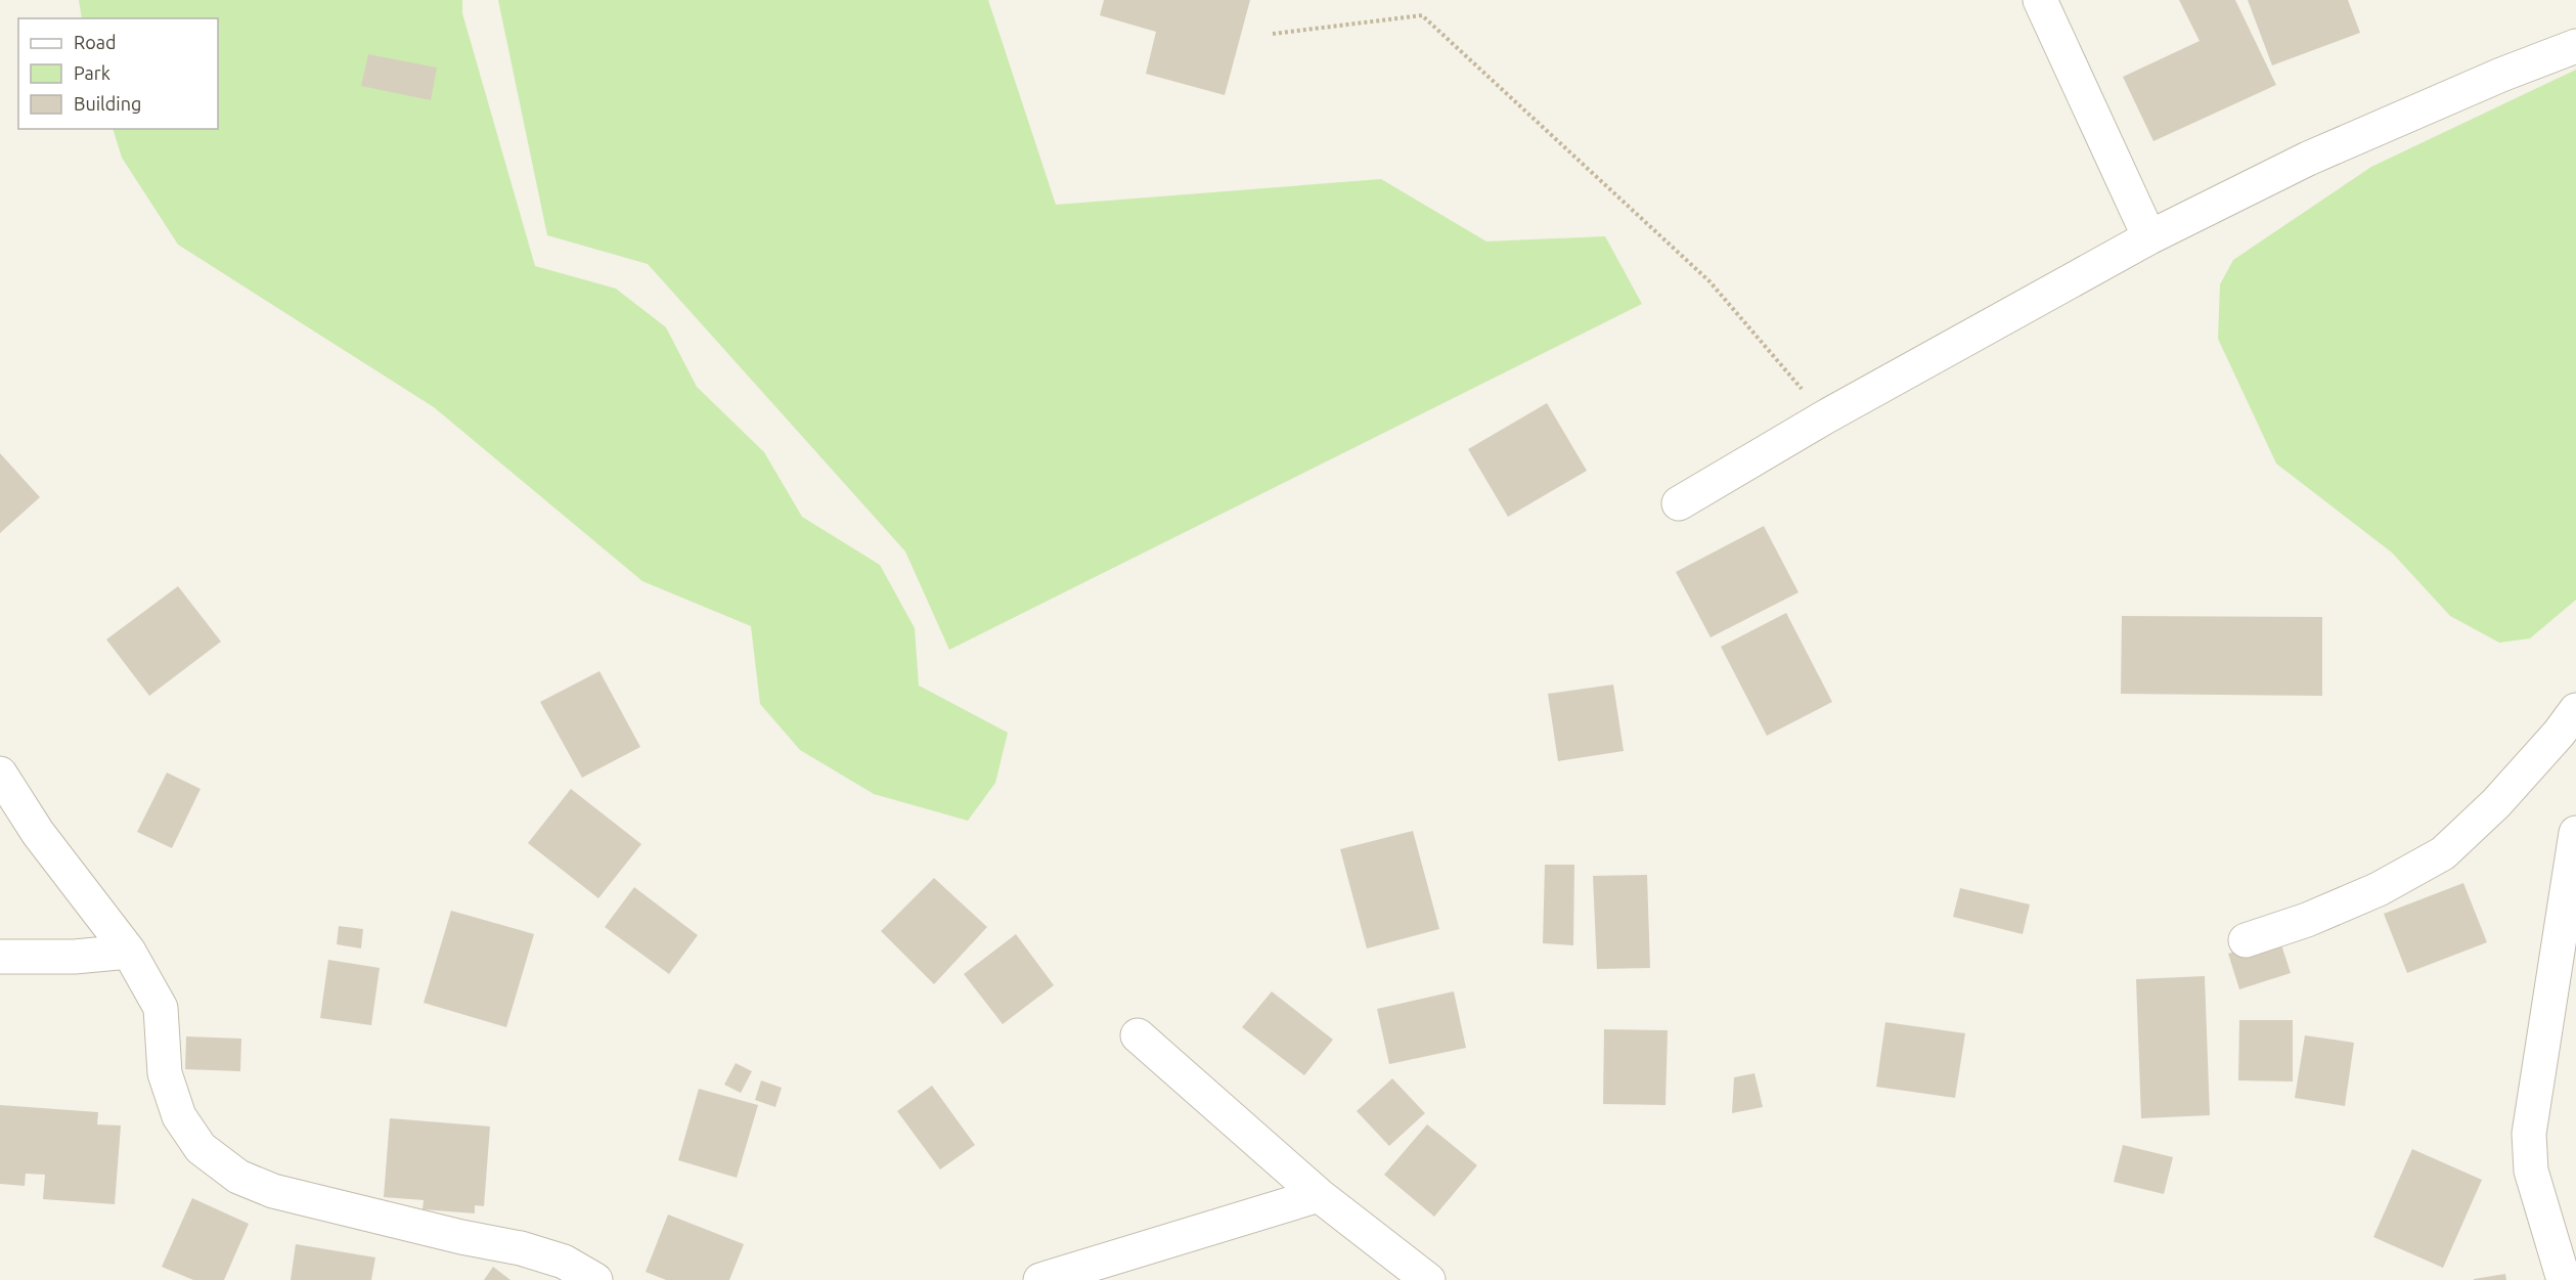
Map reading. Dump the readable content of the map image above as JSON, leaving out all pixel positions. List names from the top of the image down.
{
  "legend": ["Road", "Park", "Building"]
}
